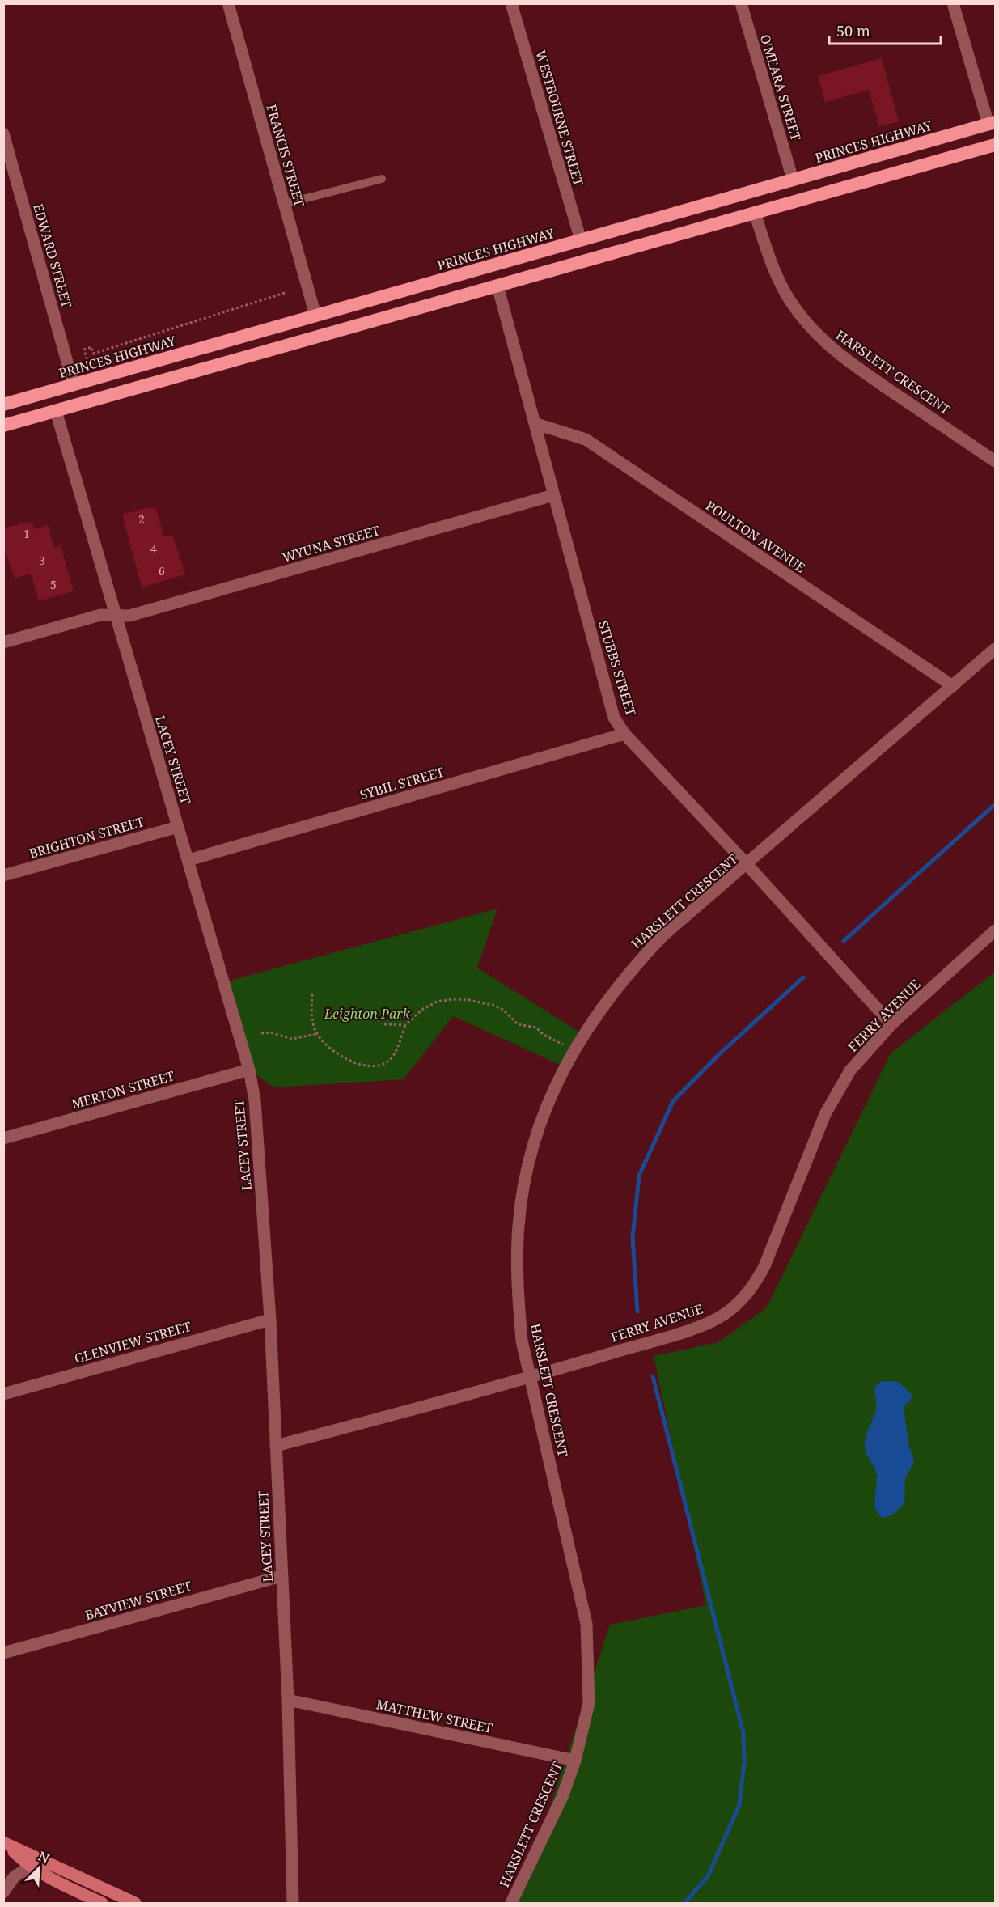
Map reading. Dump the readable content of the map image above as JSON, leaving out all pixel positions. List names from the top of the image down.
{
  "streets": {
    "highway": ["PRINCES HIGHWAY"],
    "street": [
      "O'MEARA STREET",
      "WESTBOURNE STREET",
      "FRANCIS STREET",
      "EDWARD STREET",
      "HARSLETT CRESCENT",
      "POULTON AVENUE",
      "WYUNA STREET",
      "STUBBS STREET",
      "LACEY STREET",
      "SYBIL STREET",
      "BRIGHTON STREET",
      "FERRY AVENUE",
      "MERTON STREET",
      "GLENVIEW STREET",
      "BAYVIEW STREET",
      "MATTHEW STREET"
    ]
  },
  "crossings": [
    ["O'MEARA STREET", "PRINCES HIGHWAY"],
    ["WESTBOURNE STREET", "PRINCES HIGHWAY"],
    ["PRINCES HIGHWAY", "FRANCIS STREET"],
    ["PRINCES HIGHWAY", "EDWARD STREET"],
    ["HARSLETT CRESCENT", "POULTON AVENUE"],
    ["HARSLETT CRESCENT", "STUBBS STREET"],
    ["HARSLETT CRESCENT", "FERRY AVENUE"],
    ["HARSLETT CRESCENT", "MATTHEW STREET"],
    ["POULTON AVENUE", "STUBBS STREET"],
    ["WYUNA STREET", "STUBBS STREET"],
    ["WYUNA STREET", "LACEY STREET"],
    ["STUBBS STREET", "SYBIL STREET"],
    ["STUBBS STREET", "FERRY AVENUE"],
    ["LACEY STREET", "SYBIL STREET"],
    ["LACEY STREET", "BRIGHTON STREET"],
    ["LACEY STREET", "FERRY AVENUE"],
    ["LACEY STREET", "MERTON STREET"],
    ["LACEY STREET", "GLENVIEW STREET"],
    ["LACEY STREET", "BAYVIEW STREET"],
    ["LACEY STREET", "MATTHEW STREET"]
  ],
  "parks": ["Leighton Park"],
  "house_numbers": [
    "2",
    "1",
    "4",
    "3",
    "6",
    "5"
  ],
  "scale_bar": "50 m",
  "north": "top right"
}
